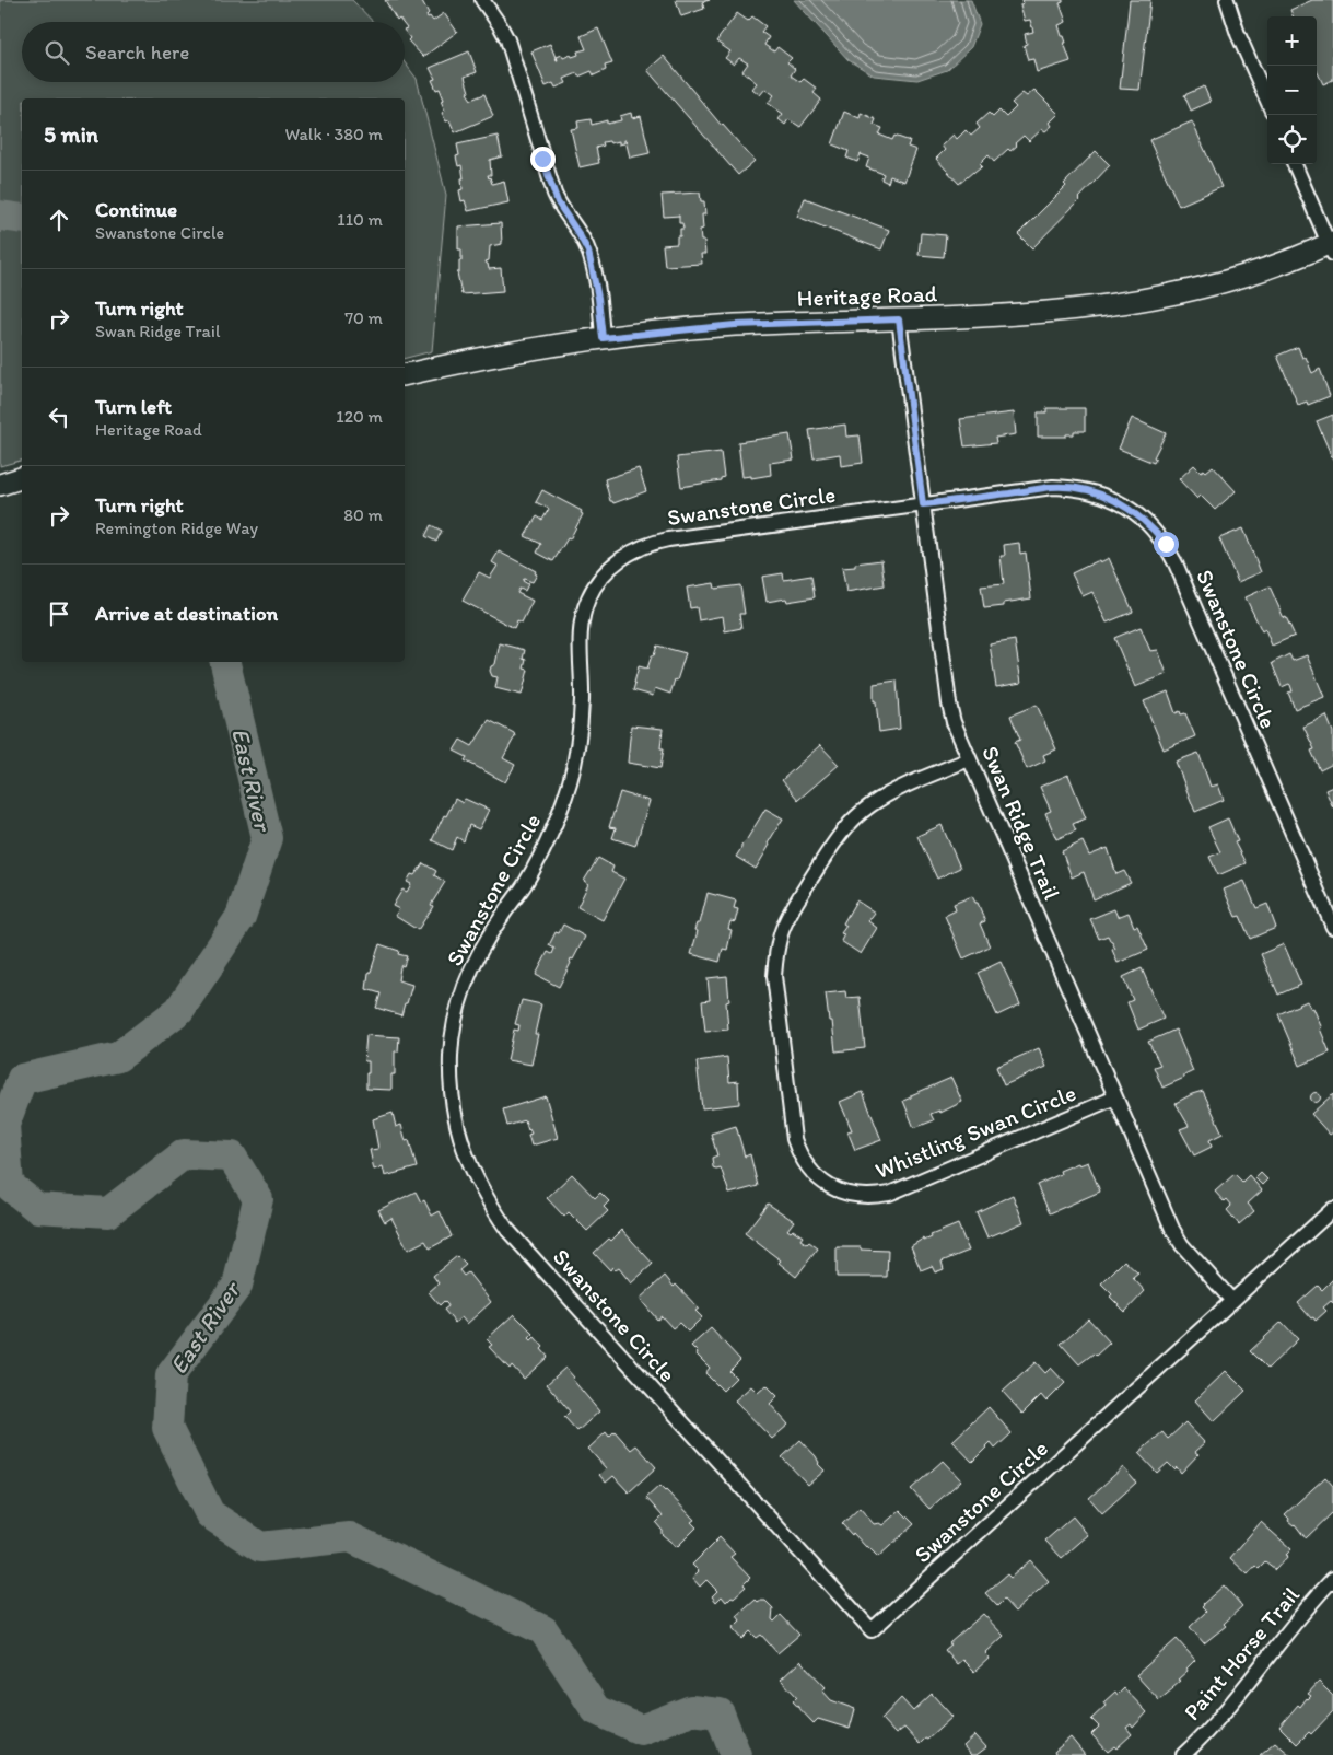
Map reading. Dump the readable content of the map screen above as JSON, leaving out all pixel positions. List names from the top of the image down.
{
  "streets": {
    "main road": ["Heritage Road"],
    "street": [
      "Swanstone Circle",
      "Swan Ridge Trail",
      "Whistling Swan Circle",
      "Paint Horse Trail"
    ]
  },
  "crossings": [
    ["Heritage Road", "Swan Ridge Trail"],
    ["Swanstone Circle", "Swan Ridge Trail"],
    ["Swan Ridge Trail", "Whistling Swan Circle"]
  ],
  "water": ["East River"],
  "page": {
    "map_buttons": ["+", "−"],
    "search": "Search here",
    "heading": ["5 min", "Walk · 380 m"],
    "list": [
      ["Continue", "Swanstone Circle", "110 m"],
      ["Turn right", "Swan Ridge Trail", "70 m"],
      ["Turn left", "Heritage Road", "120 m"],
      ["Turn right", "Remington Ridge Way", "80 m"],
      "Arrive at destination"
    ]
  }
}
